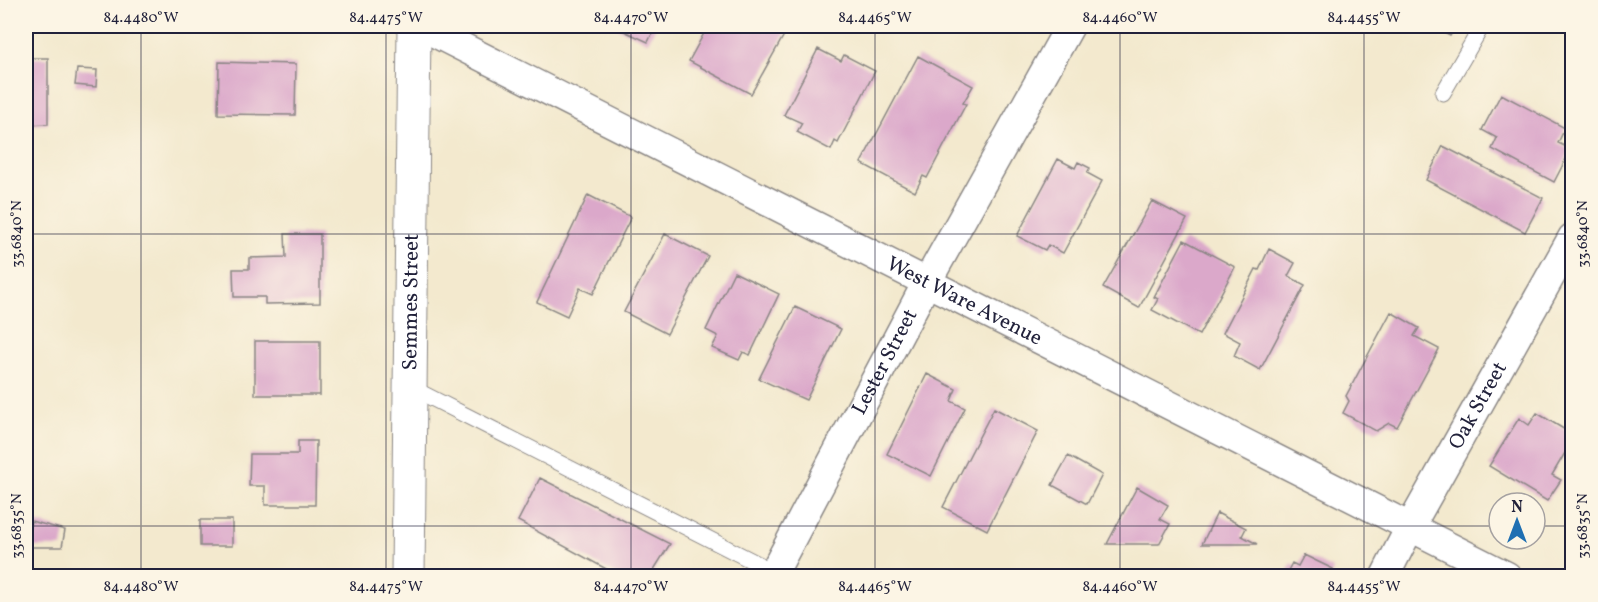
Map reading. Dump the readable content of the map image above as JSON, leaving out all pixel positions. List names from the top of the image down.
{
  "streets": {
    "street": [
      "Semmes Street",
      "West Ware Avenue",
      "Lester Street",
      "Oak Street"
    ]
  },
  "crossings": [
    ["West Ware Avenue", "Lester Street"],
    ["West Ware Avenue", "Oak Street"]
  ],
  "north": "top",
  "coordinates": [
    "84.4480°W",
    "84.4475°W",
    "84.4470°W",
    "84.4465°W",
    "84.4460°W",
    "84.4455°W",
    "33.6840°N",
    "33.6835°N"
  ]
}
